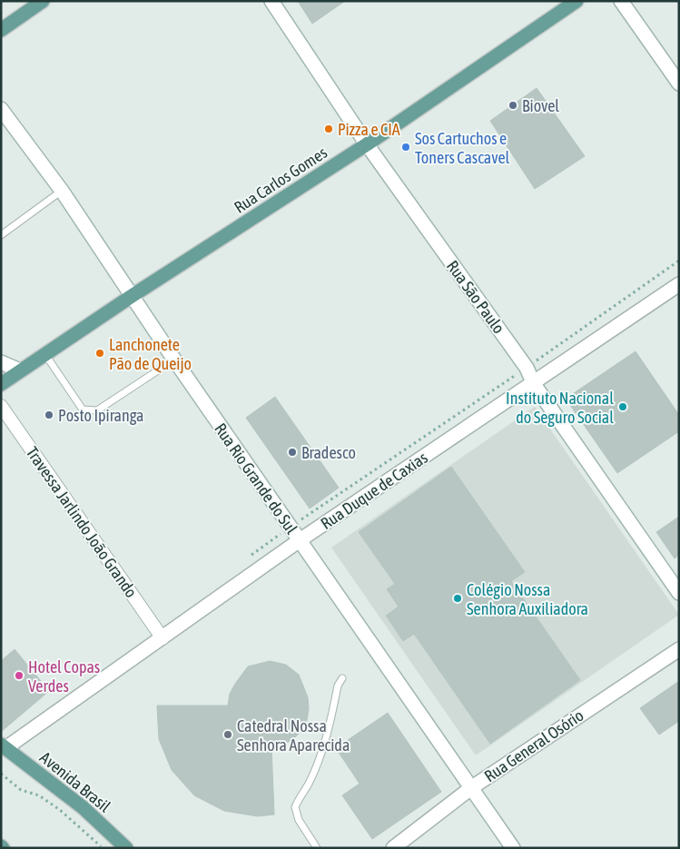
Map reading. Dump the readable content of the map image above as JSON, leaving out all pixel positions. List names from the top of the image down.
{
  "streets": {
    "main road": [
      "Rua Carlos Gomes",
      "Rua São Paulo",
      "Rua Rio Grande do Sul",
      "Rua Duque de Caxias",
      "Rua General Osório",
      "Avenida Brasil"
    ],
    "street": ["Travessa Jarlindo João Grando"]
  },
  "crossings": [
    ["Rua Carlos Gomes", "Rua São Paulo"],
    ["Rua Carlos Gomes", "Rua Rio Grande do Sul"],
    ["Rua São Paulo", "Rua Duque de Caxias"],
    ["Rua Rio Grande do Sul", "Rua Duque de Caxias"],
    ["Rua Rio Grande do Sul", "Rua General Osório"],
    ["Rua Duque de Caxias", "Travessa Jarlindo João Grando"],
    ["Rua Duque de Caxias", "Avenida Brasil"]
  ],
  "places": [
    "Biovel",
    "Pizza e CIA",
    "Sos Cartuchos e Toners Cascavel",
    "Lanchonete Pão de Queijo",
    "Instituto Nacional do Seguro Social",
    "Posto Ipiranga",
    "Bradesco",
    "Colégio Nossa Senhora Auxiliadora",
    "Hotel Copas Verdes",
    "Catedral Nossa Senhora Aparecida"
  ]
}
